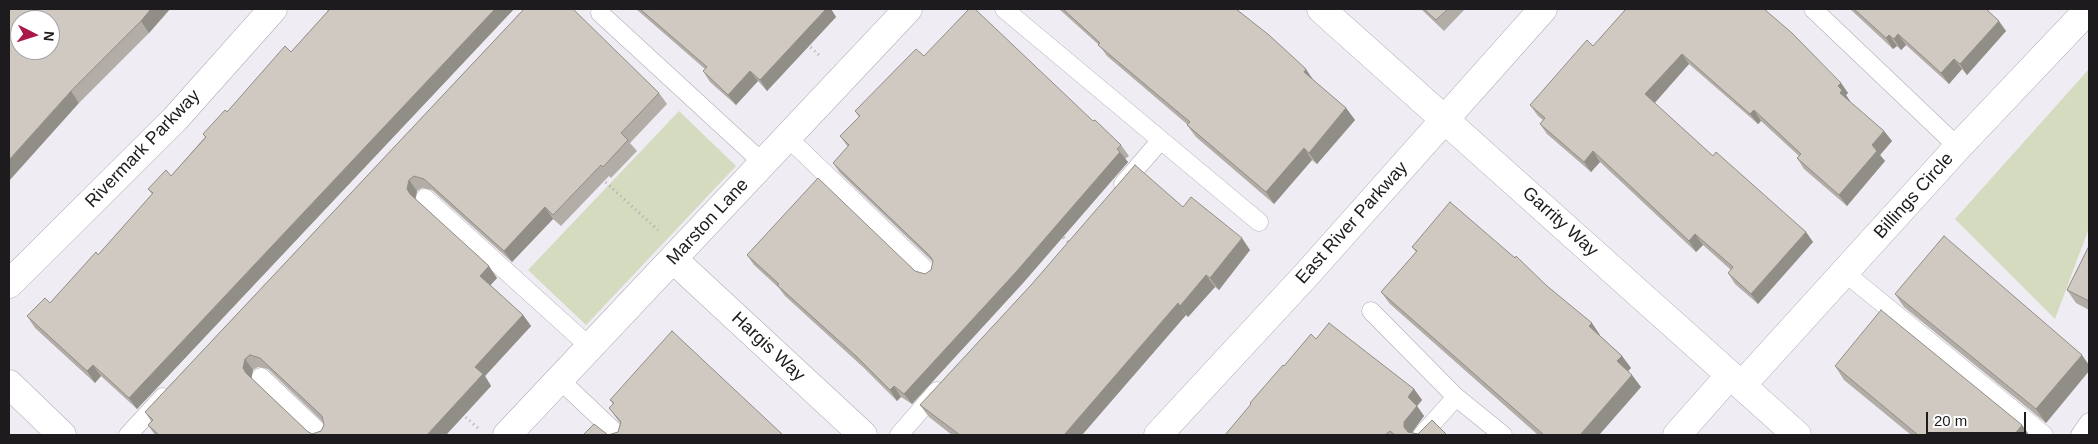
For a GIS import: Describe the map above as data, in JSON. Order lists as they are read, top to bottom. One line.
{"streets":{"street":["Rivermark Parkway","Billings Circle","Marston Lane","Garrity Way","East River Parkway","Hargis Way"]},"crossings":[["Billings Circle","Garrity Way"],["Marston Lane","Hargis Way"],["Garrity Way","East River Parkway"]],"scale_bar":"20 m","north":"right"}
